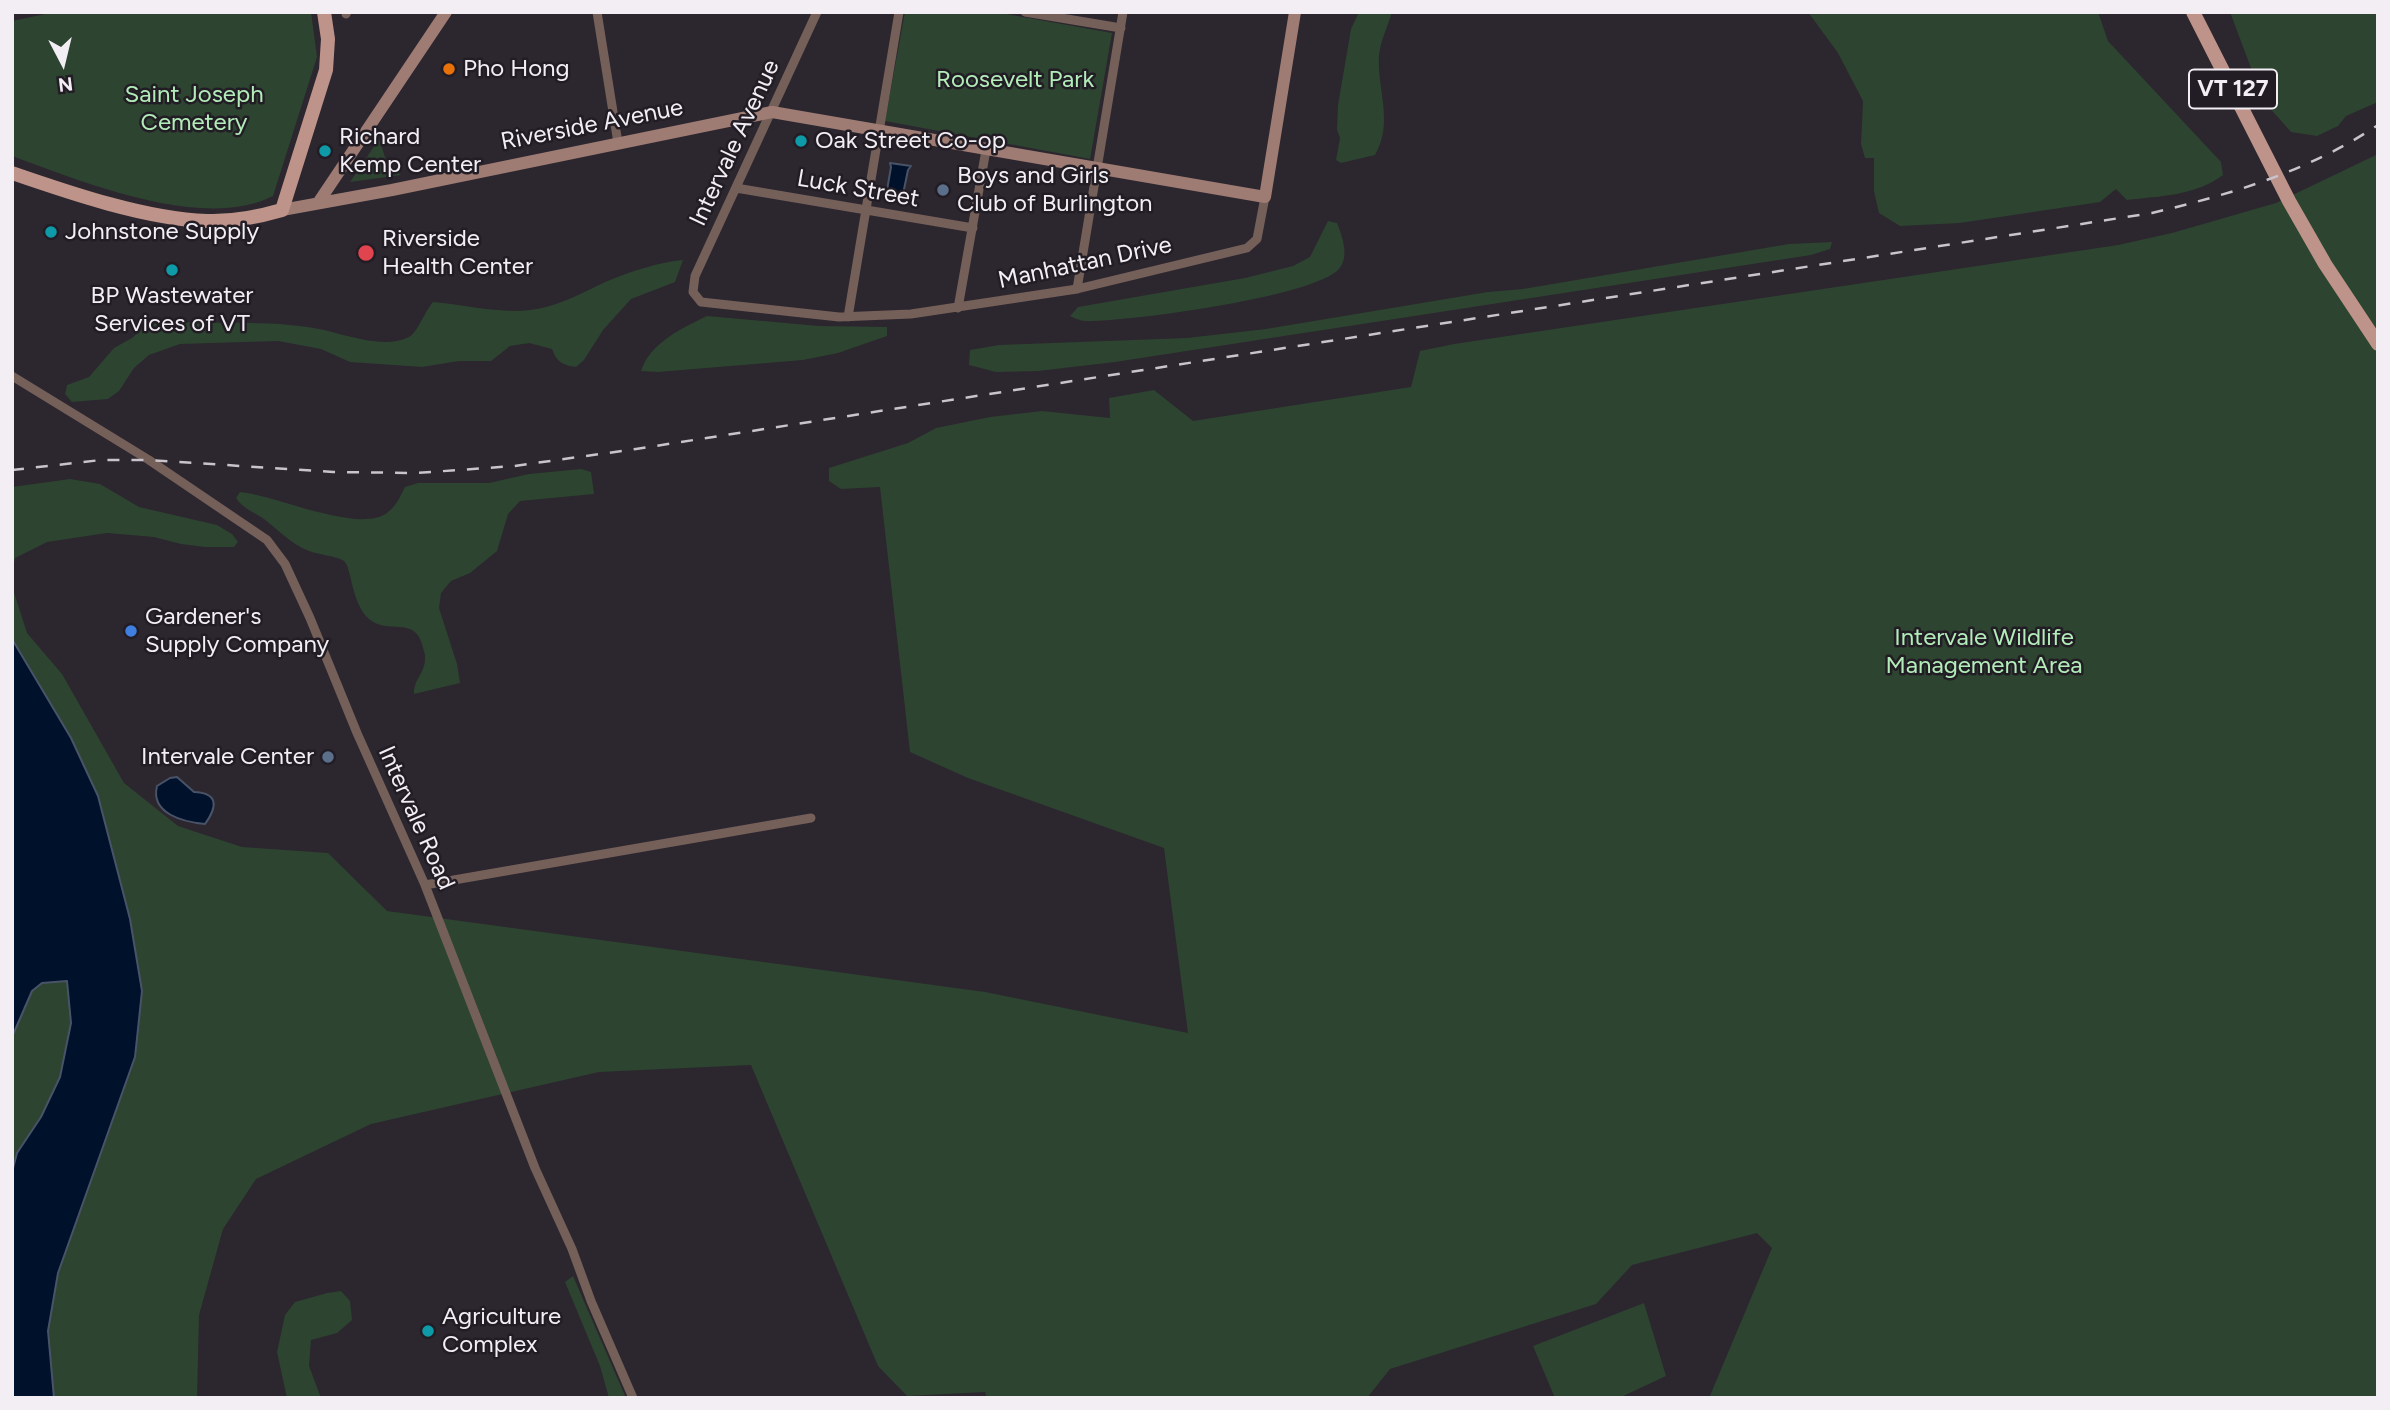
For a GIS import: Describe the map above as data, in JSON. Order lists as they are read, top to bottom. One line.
{"streets":{"main road":["VT 127","Riverside Avenue"],"street":["Intervale Avenue","Luck Street","Manhattan Drive","Intervale Road"]},"crossings":[["Riverside Avenue","Intervale Avenue"],["Intervale Avenue","Luck Street"],["Intervale Avenue","Manhattan Drive"]],"parks":["Roosevelt Park","Saint Joseph Cemetery","Intervale Wildlife Management Area"],"places":["Pho Hong","Oak Street Co-op","Richard Kemp Center","Boys and Girls Club of Burlington","Johnstone Supply","Riverside Health Center","BP Wastewater Services of VT","Gardener's Supply Company","Intervale Center","Agriculture Complex"],"north":"bottom"}
